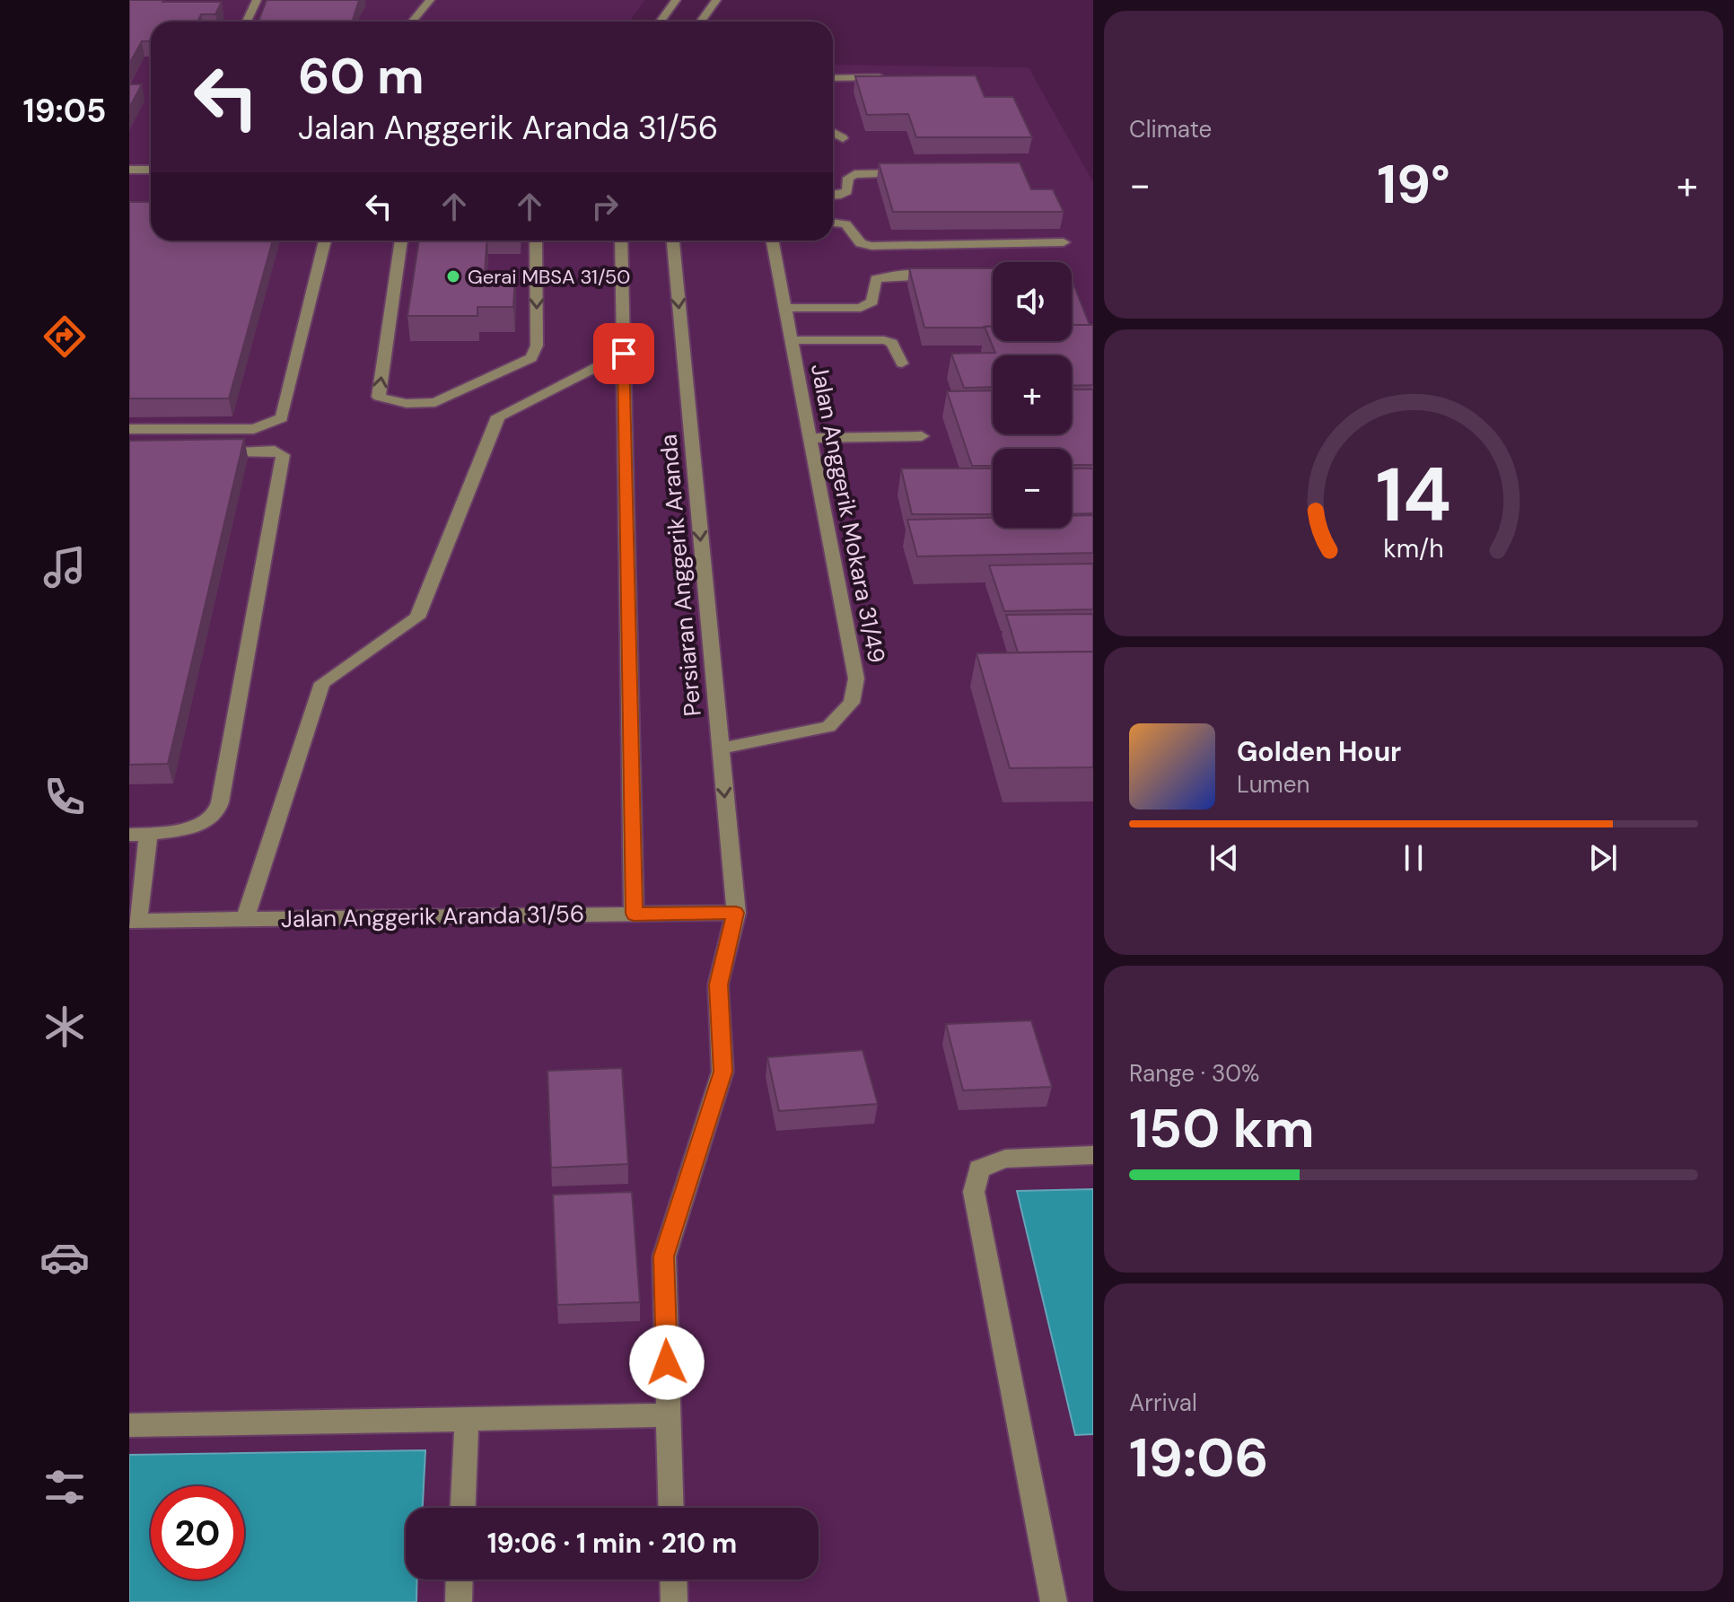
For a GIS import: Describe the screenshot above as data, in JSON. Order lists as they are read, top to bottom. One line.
{"streets":{"street":["Jalan Anggerik Mokara 31/49","Persiaran Anggerik Aranda","Jalan Anggerik Aranda 31/56"]},"crossings":[["Jalan Anggerik Mokara 31/49","Persiaran Anggerik Aranda"],["Persiaran Anggerik Aranda","Jalan Anggerik Aranda 31/56"]],"places":["Gerai MBSA 31/50"],"page":{"tabs":"19:05","tile":["Climate",["Range · 30%","150 km"],["Arrival","19:06"]],"turn":["60 m","Jalan Anggerik Aranda 31/56"],"heat":["−","19°","+"],"map_buttons":["+","−"],"song":["Golden Hour","Lumen"],"limit":"20","trip":"19:06 · 1 min · 210 m","gauge":["14","km/h"]}}
